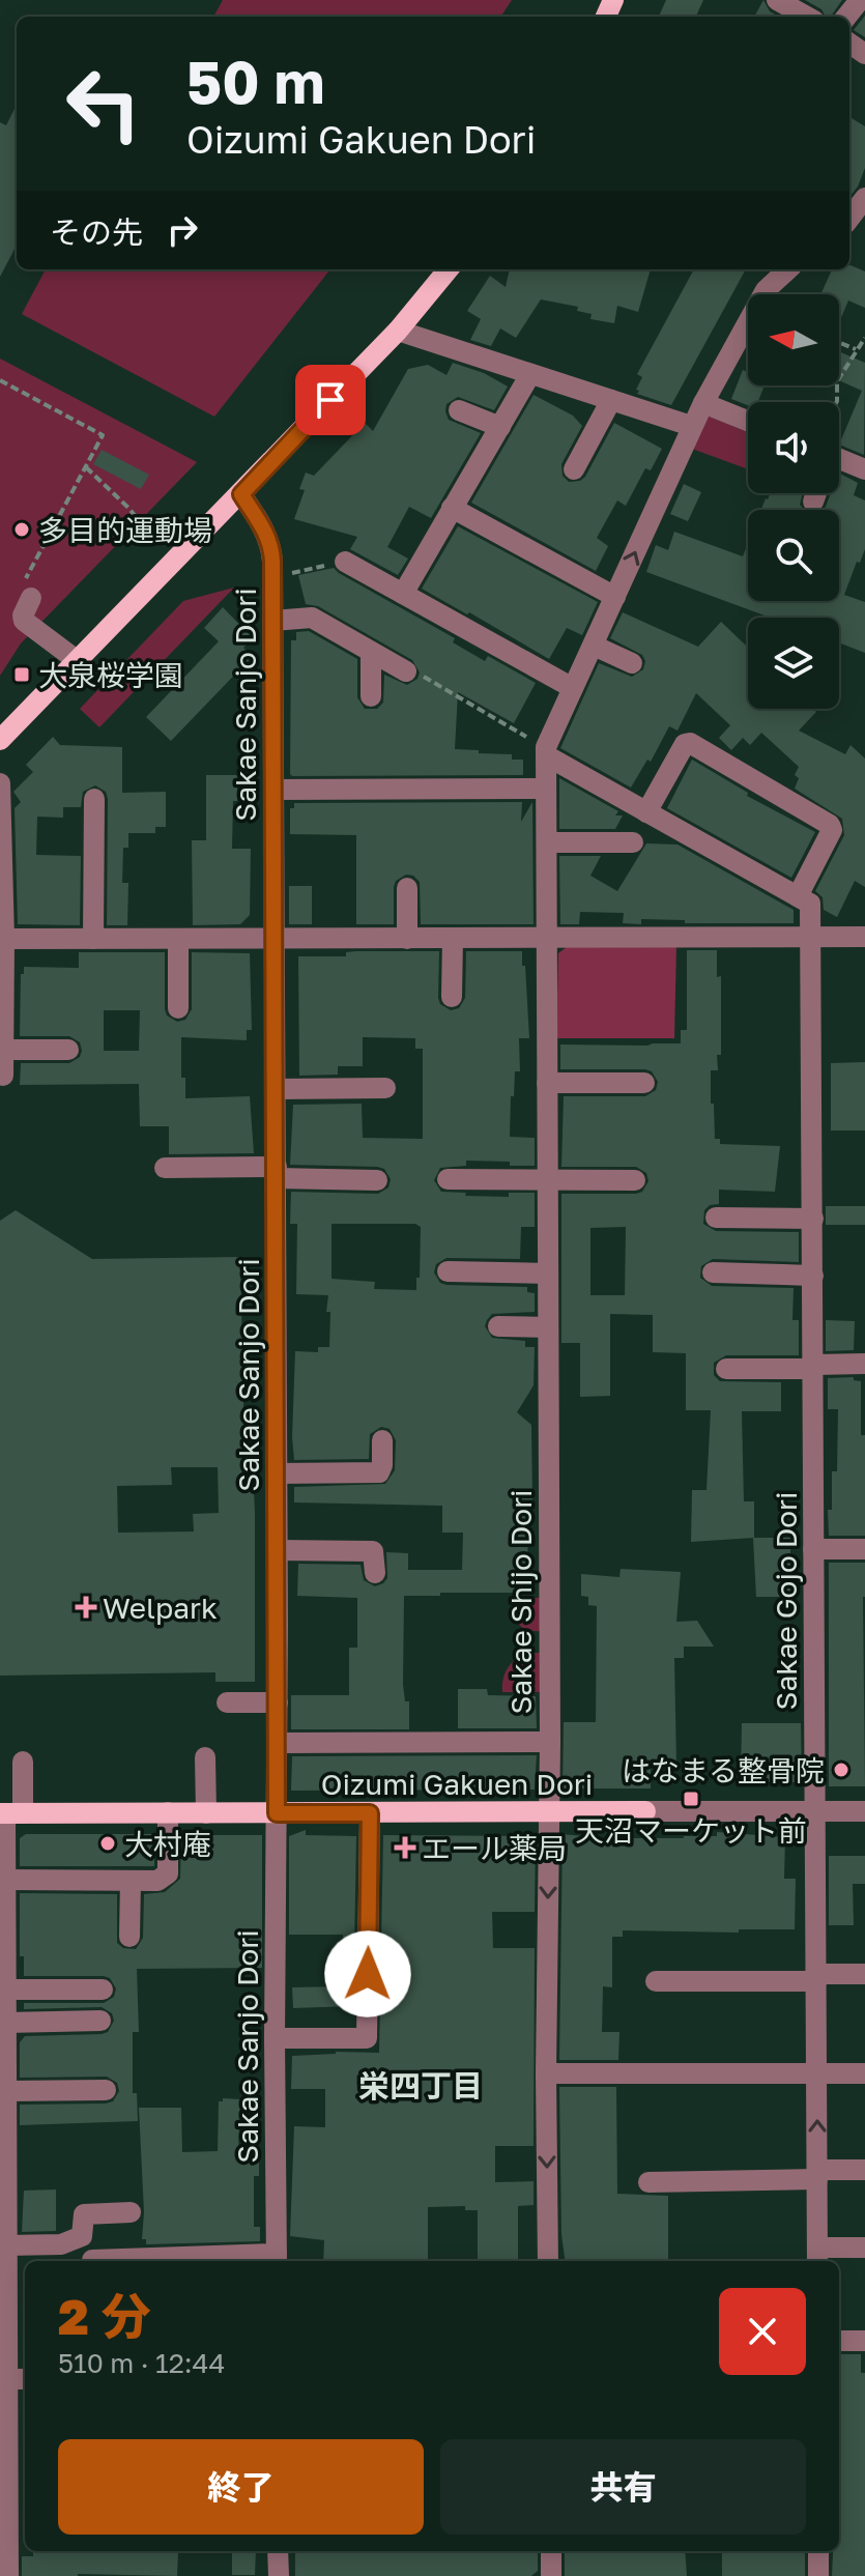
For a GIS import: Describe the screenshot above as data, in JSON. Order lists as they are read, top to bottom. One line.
{"streets":{"main road":["Oizumi Gakuen Dori"],"street":["Sakae Sanjo Dori","Sakae Gojo Dori","Sakae Shijo Dori"]},"crossings":[["Sakae Sanjo Dori","Oizumi Gakuen Dori"],["Sakae Gojo Dori","Oizumi Gakuen Dori"],["Sakae Shijo Dori","Oizumi Gakuen Dori"]],"districts":["栄四丁目"],"places":{"other":["多目的運動場","はなまる整骨院","大村庵"],"transit":["大泉桜学園","天沼マーケット前"],"health":["Welpark","エール薬局"]},"north":"left","page":{"turn":["50 m","Oizumi Gakuen Dori"],"then":"その先","heading":["2 分","510 m · 12:44"],"buttons":["終了","共有"]}}
